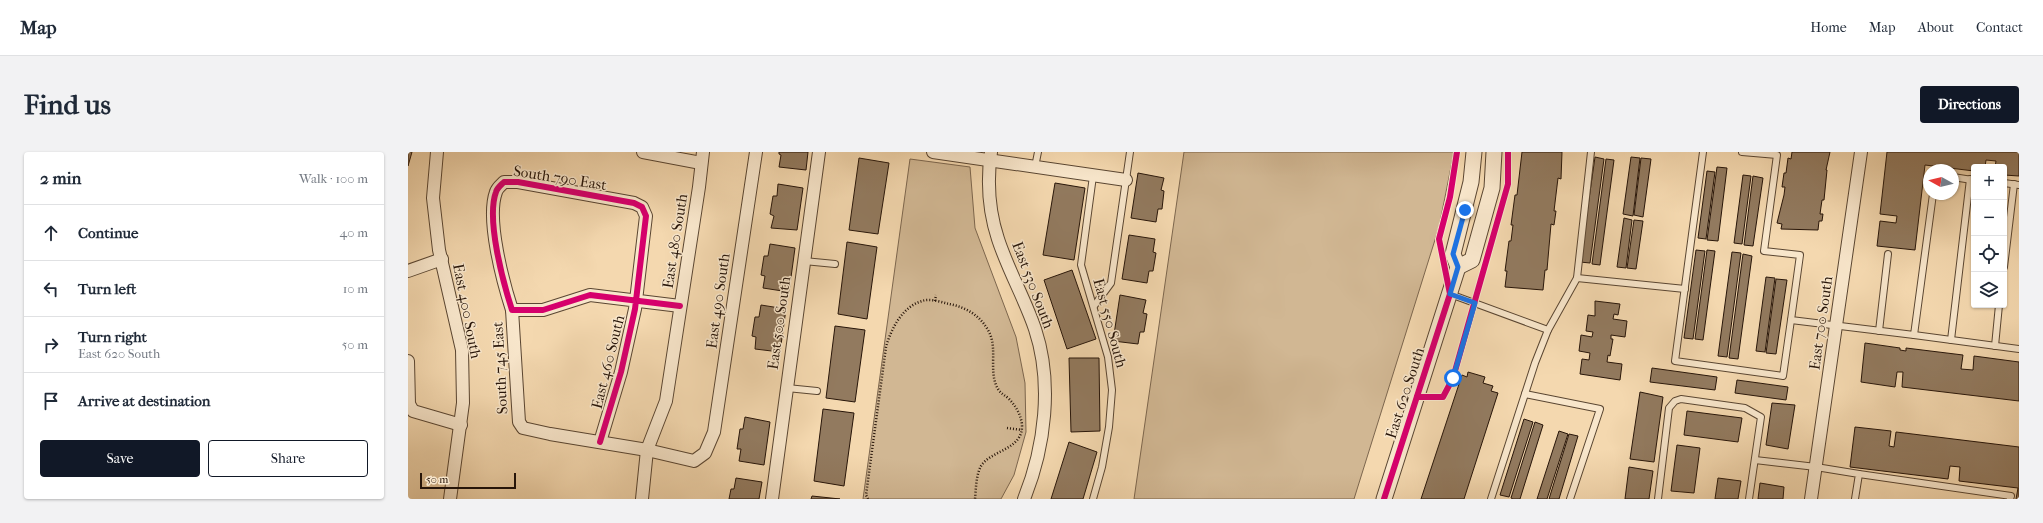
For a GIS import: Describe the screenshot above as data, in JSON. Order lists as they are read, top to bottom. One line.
{"streets":{"street":["South 790 East","East 480 South","East 530 South","East 490 South","East 400 South","East 500 South","East 700 South","East 460 South","South 745 East","East 620 South"],"lane":["East 550 South"]},"crossings":[["South 790 East","East 460 South"],["South 790 East","South 745 East"],["East 480 South","South 745 East"],["East 490 South","South 745 East"],["East 460 South","South 745 East"]],"scale_bar":"50 m","north":"left","page":{"header":"Map","nav":["Home","Map","About","Contact"],"buttons":["Directions",["Save","Share"]],"title":"Find us","heading":["2 min","Walk · 100 m"],"map_buttons":["+","−"],"list":[["Continue","40 m"],["Turn left","10 m"],["Turn right","East 620 South","50 m"],"Arrive at destination"],"scale":"50 m"}}
